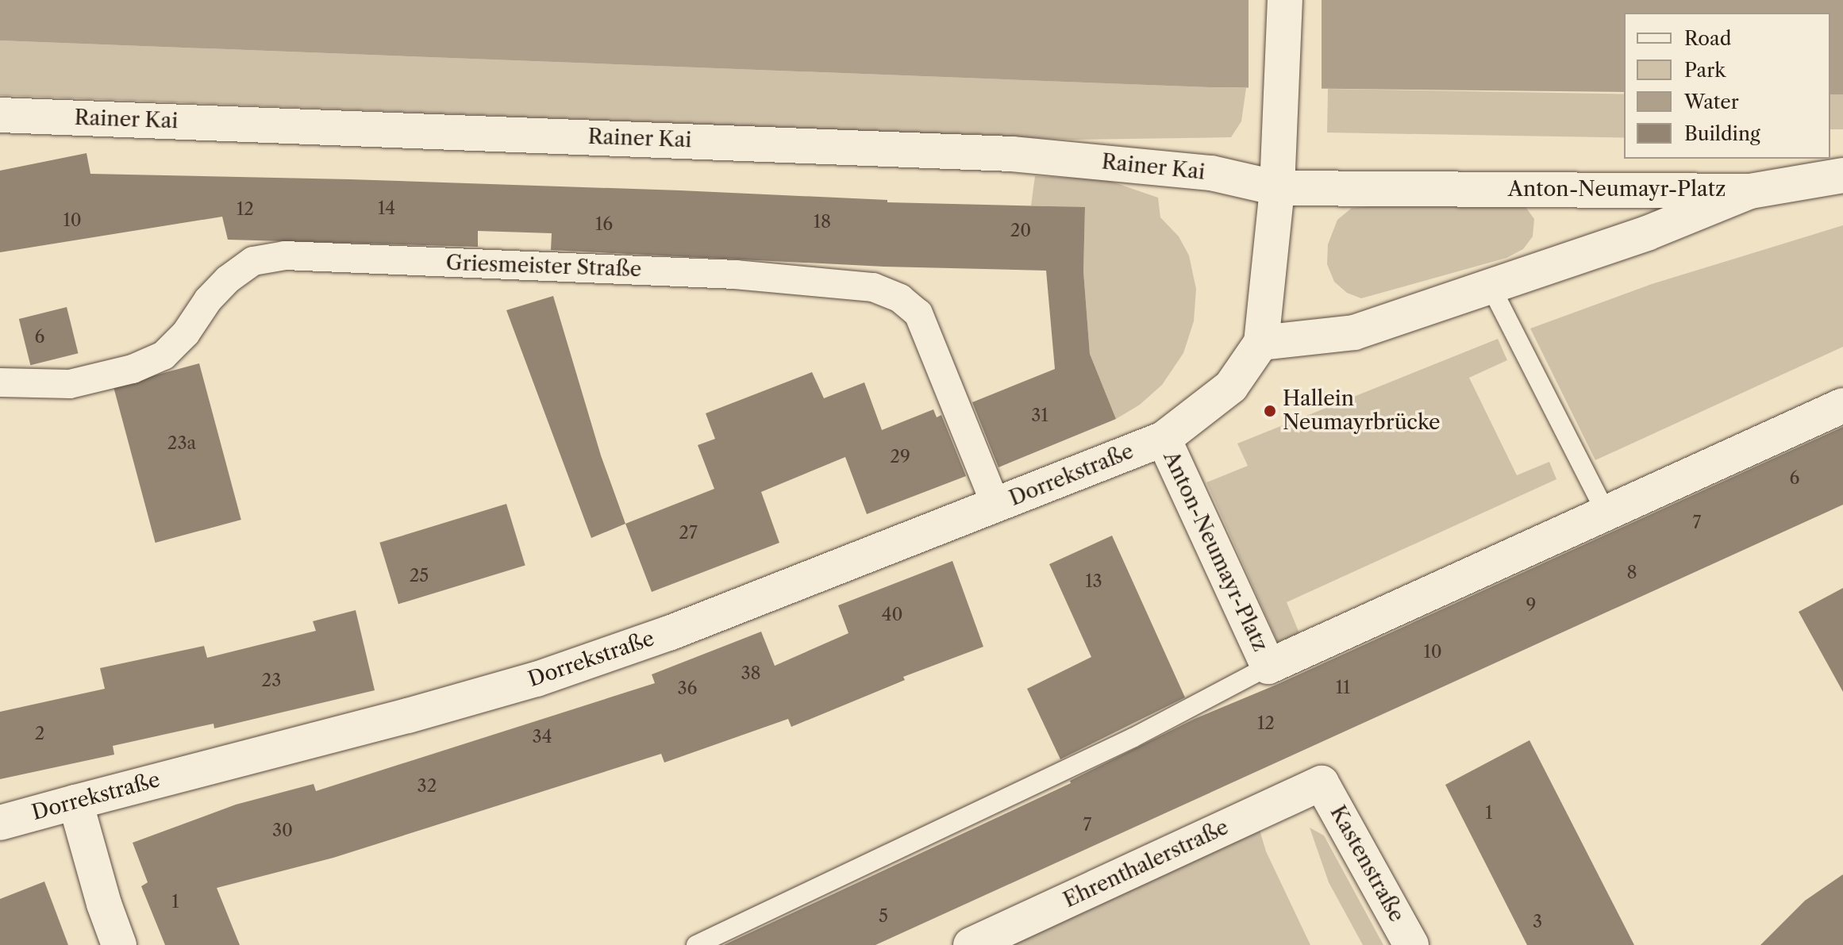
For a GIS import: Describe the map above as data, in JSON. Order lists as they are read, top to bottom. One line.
{"streets":{"street":["Rainer Kai","Anton-Neumayr-Platz","Griesmeister Straße","Dorrekstraße","Ehrenthalerstraße","Kastenstraße"]},"crossings":[["Rainer Kai","Anton-Neumayr-Platz"],["Anton-Neumayr-Platz","Dorrekstraße"],["Griesmeister Straße","Dorrekstraße"],["Ehrenthalerstraße","Kastenstraße"]],"places":["Hallein Neumayrbrücke"],"house_numbers":["14","12","10","18","16","20","6","31","23a","29","6","7","27","8","25","13","9","40","10","38","23","11","36","12","2","34","32","1","7","30","1","5","3"],"legend":["Road","Park","Water","Building"]}
